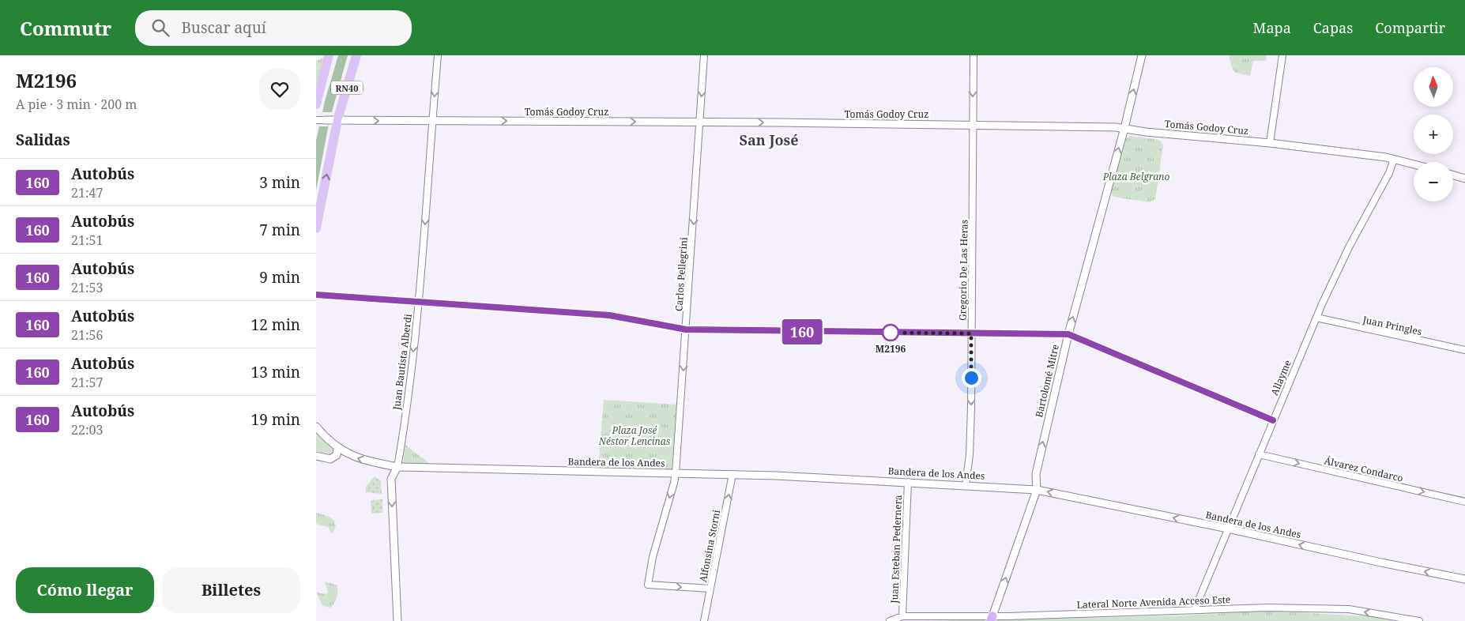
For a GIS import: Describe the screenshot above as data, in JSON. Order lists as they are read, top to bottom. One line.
{"streets":{"highway":["RN40"],"main road":["Tomás Godoy Cruz","Juan Bautista Alberdi","Bartolomé Mitre","Bandera de los Andes"],"street":["Gregorio De Las Heras","Carlos Pellegrini","Juan Pringles","Allayme","Álvarez Condarco","Alfonsina Storni","Juan Esteban Pedernera","Lateral Norte Avenida Acceso Este"]},"crossings":[["RN40","Tomás Godoy Cruz"],["Tomás Godoy Cruz","Gregorio De Las Heras"],["Tomás Godoy Cruz","Carlos Pellegrini"],["Tomás Godoy Cruz","Juan Bautista Alberdi"],["Tomás Godoy Cruz","Allayme"],["Tomás Godoy Cruz","Bartolomé Mitre"],["Gregorio De Las Heras","Bandera de los Andes"],["Carlos Pellegrini","Bandera de los Andes"],["Carlos Pellegrini","Alfonsina Storni"],["Juan Pringles","Allayme"],["Juan Bautista Alberdi","Bandera de los Andes"],["Allayme","Bandera de los Andes"],["Allayme","Álvarez Condarco"],["Allayme","Lateral Norte Avenida Acceso Este"],["Bartolomé Mitre","Bandera de los Andes"],["Bartolomé Mitre","Lateral Norte Avenida Acceso Este"],["Bandera de los Andes","Alfonsina Storni"],["Bandera de los Andes","Juan Esteban Pedernera"],["Juan Esteban Pedernera","Lateral Norte Avenida Acceso Este"]],"one_way":["Tomás Godoy Cruz","Gregorio De Las Heras","Carlos Pellegrini","Juan Bautista Alberdi","Bartolomé Mitre","Bandera de los Andes","Álvarez Condarco","Alfonsina Storni","Lateral Norte Avenida Acceso Este"],"districts":["San José"],"parks":["Plaza Belgrano","Plaza José Néstor Lencinas"],"places":["M2196"],"lines":["bus line 160"],"north":"top","page":{"header":"Commutr","search":"Buscar aquí","nav":["Mapa","Capas","Compartir"],"heading":[["M2196","A pie · 3 min · 200 m"],"Salidas"],"on_map":"160","map_buttons":["+","−"],"list":[{"mark":"160","name":"Autobús","note":"21:47","value":"3 min"},{"mark":"160","name":"Autobús","note":"21:51","value":"7 min"},{"mark":"160","name":"Autobús","note":"21:53","value":"9 min"},{"mark":"160","name":"Autobús","note":"21:56","value":"12 min"},{"mark":"160","name":"Autobús","note":"21:57","value":"13 min"},{"mark":"160","name":"Autobús","note":"22:03","value":"19 min"}],"buttons":["Cómo llegar","Billetes"]}}
